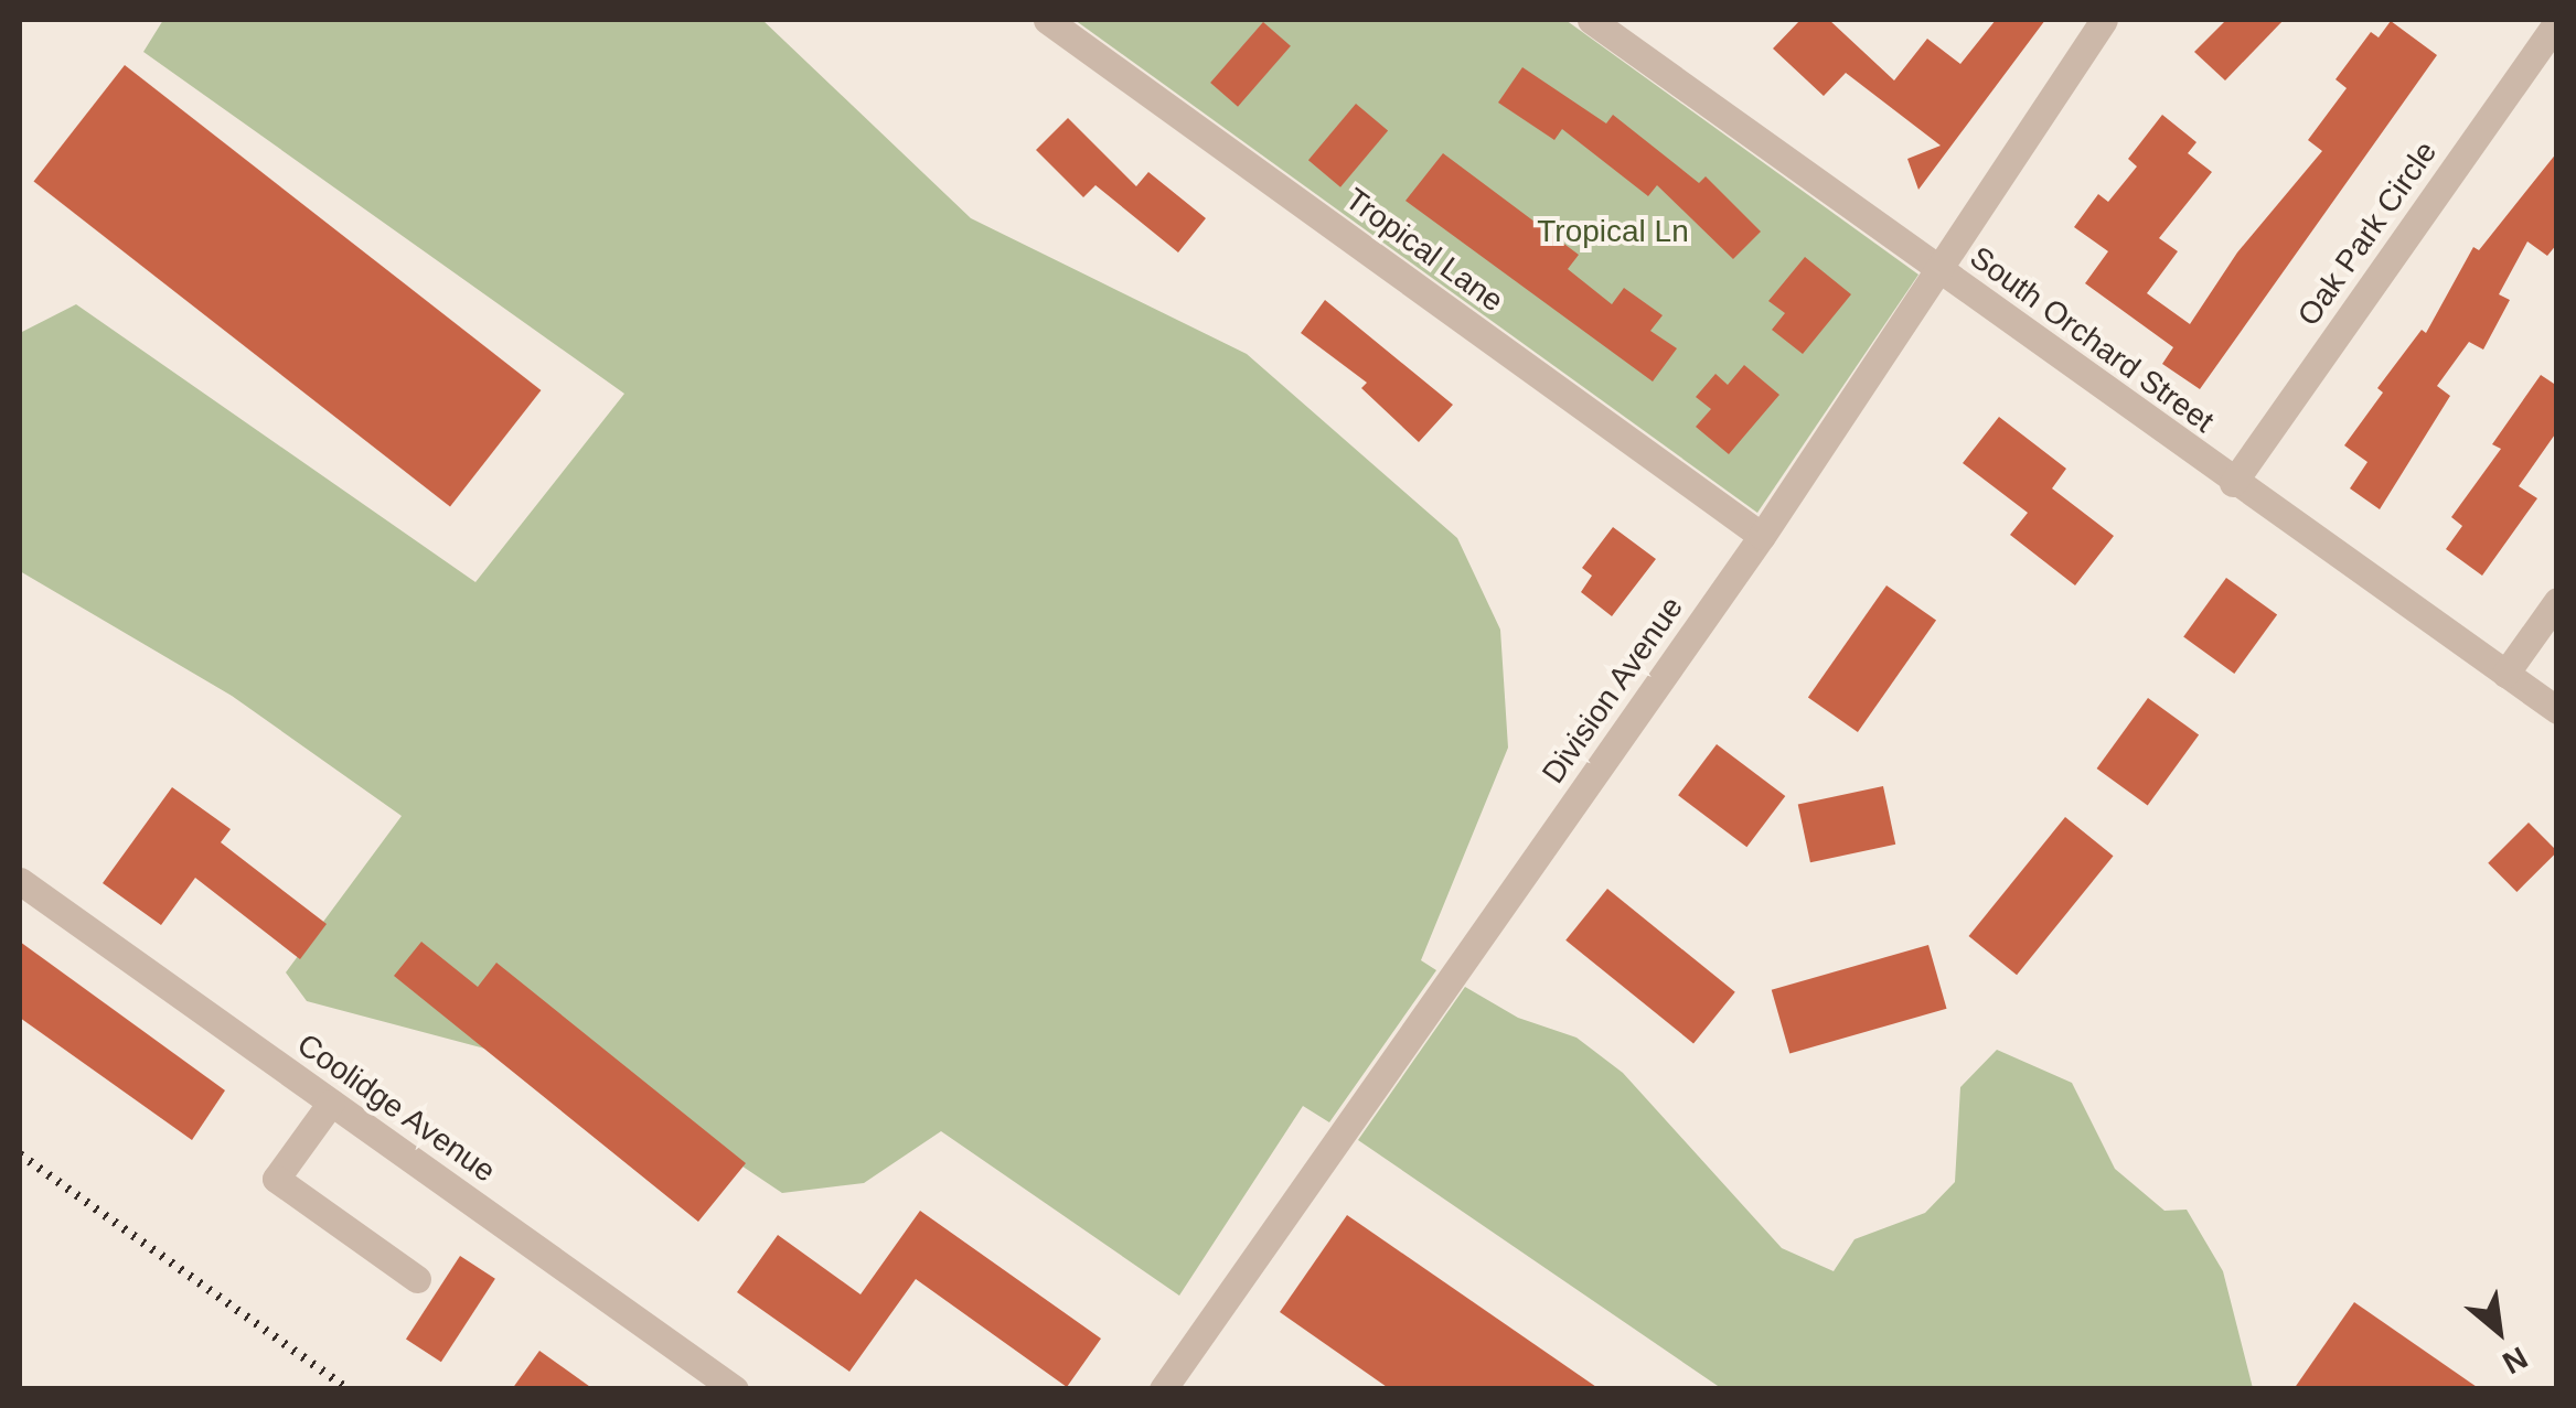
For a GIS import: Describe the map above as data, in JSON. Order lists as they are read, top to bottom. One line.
{"streets":{"street":["Oak Park Circle","Tropical Lane","South Orchard Street","Division Avenue","Coolidge Avenue"]},"crossings":[["Oak Park Circle","South Orchard Street"],["Tropical Lane","Division Avenue"],["South Orchard Street","Division Avenue"]],"parks":["Tropical Ln"],"north":"bottom right"}
